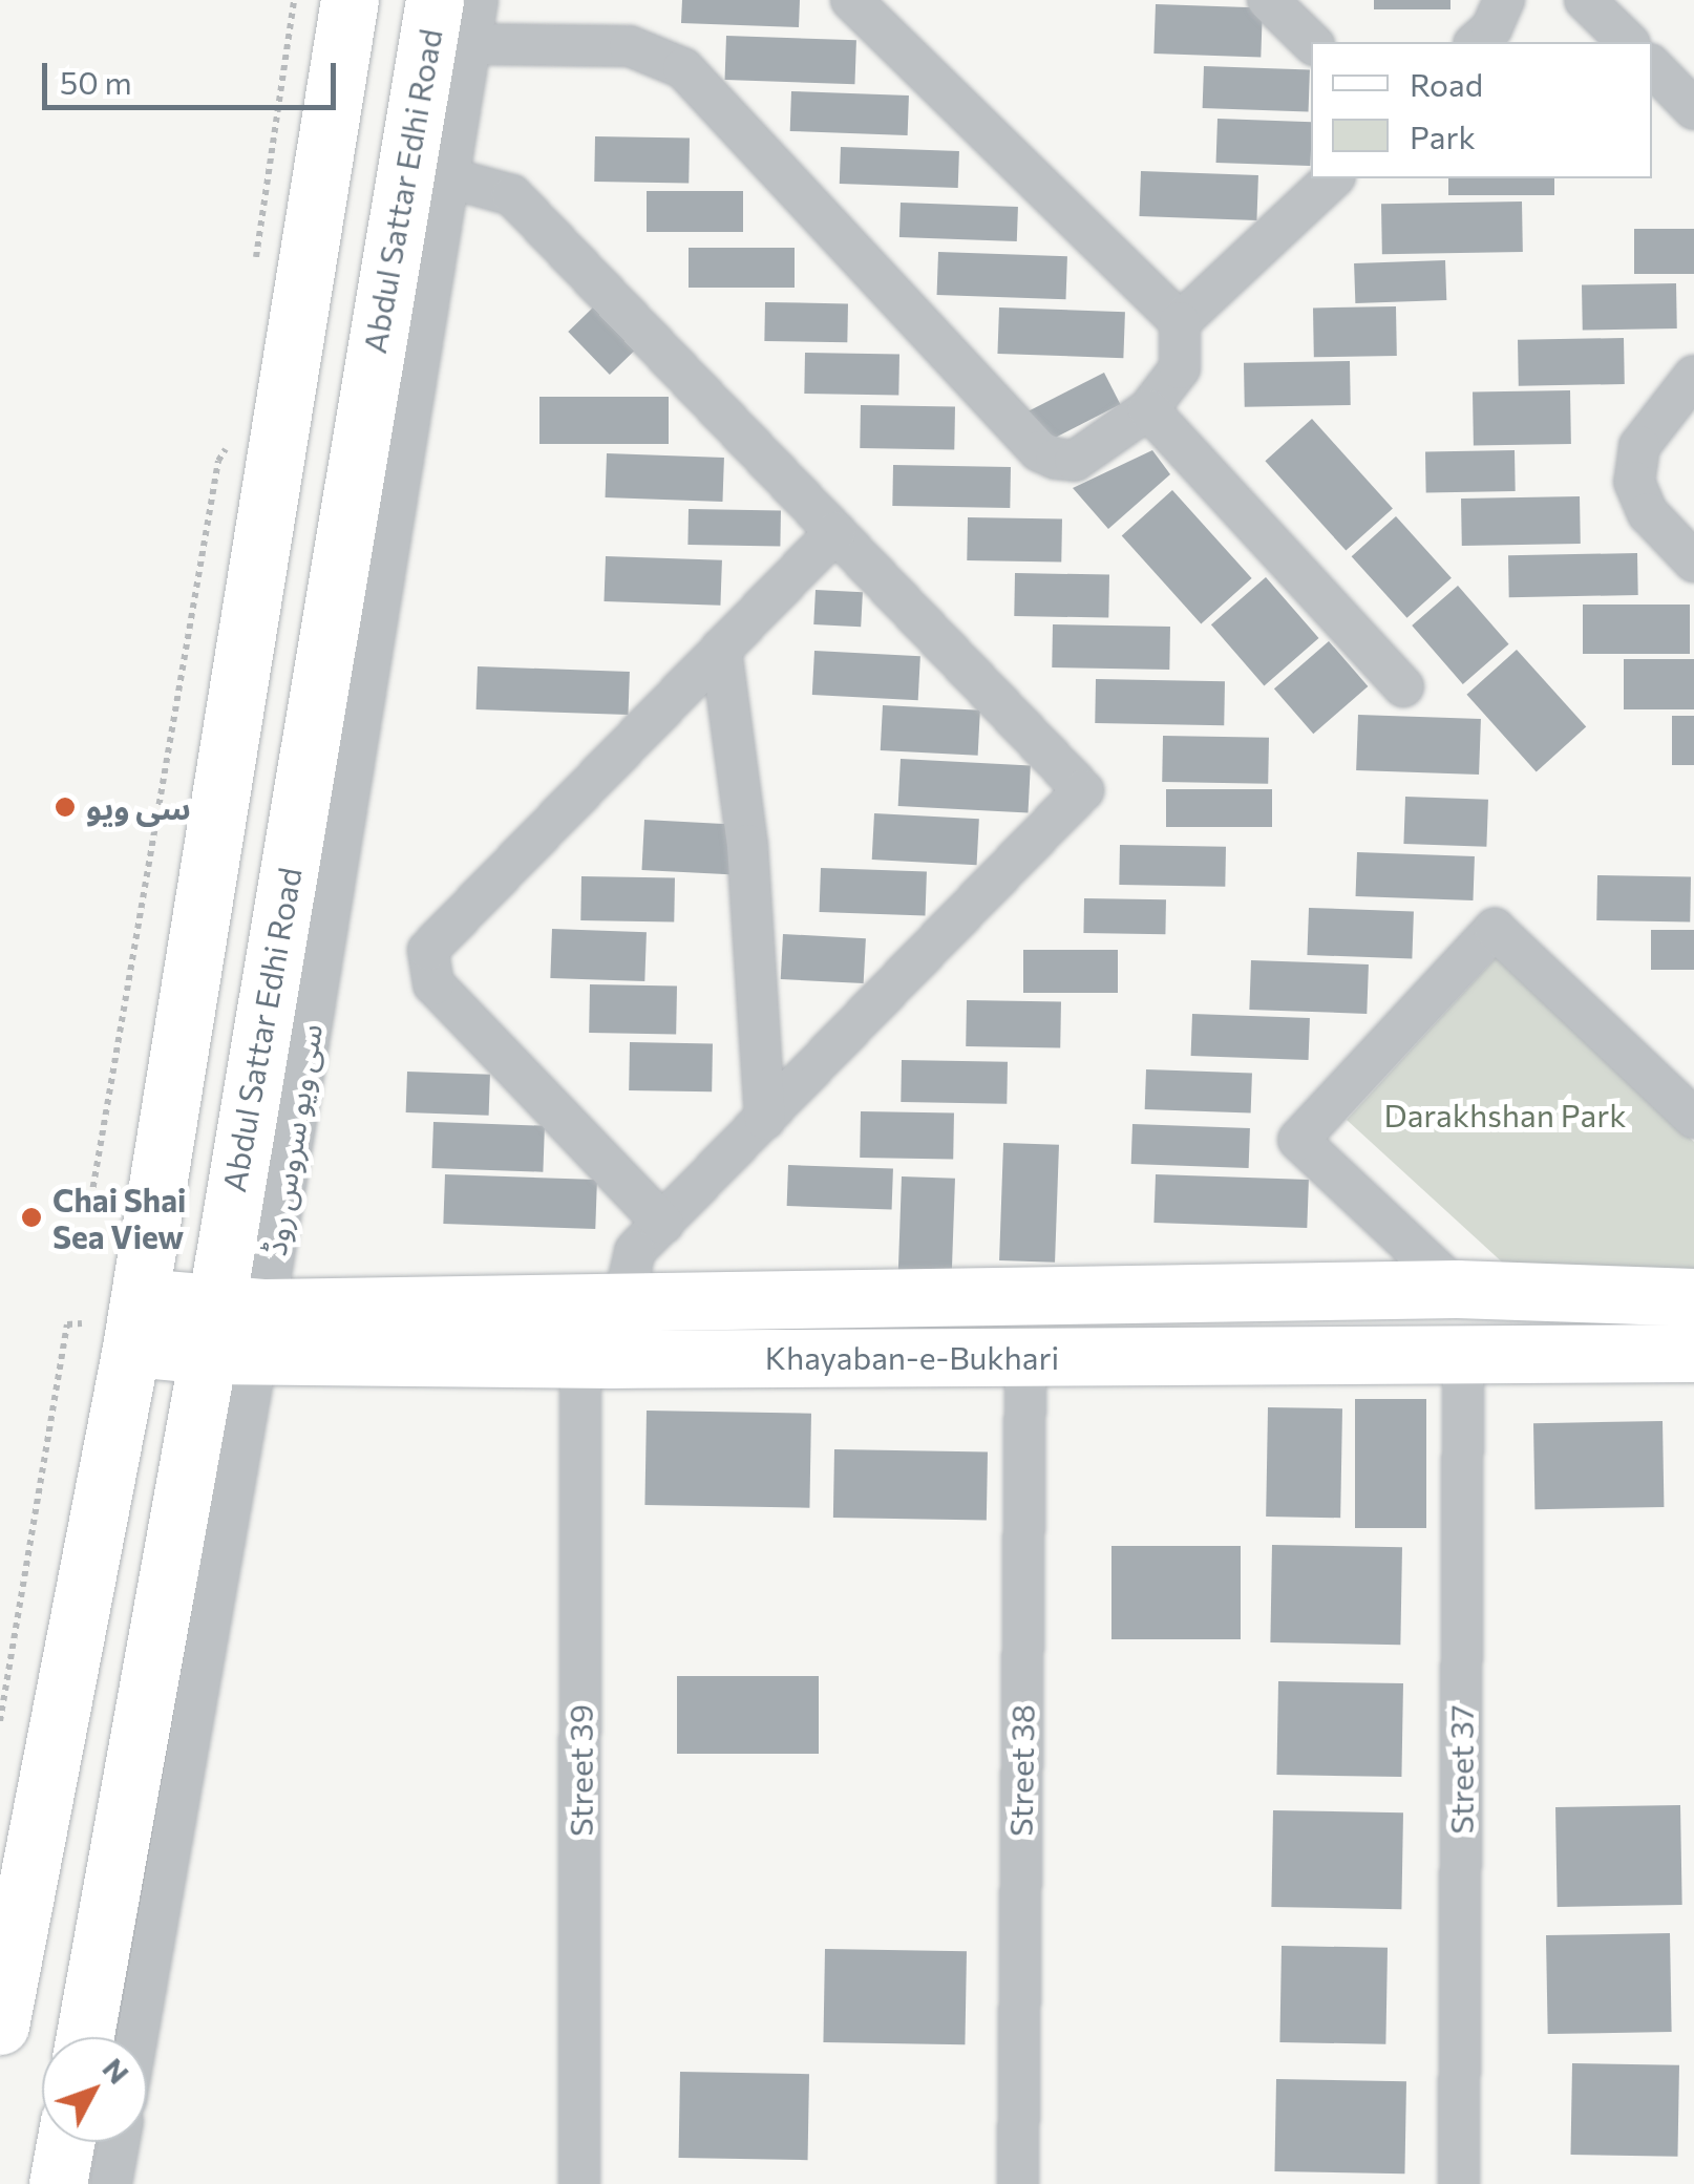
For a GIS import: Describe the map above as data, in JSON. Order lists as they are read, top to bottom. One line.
{"streets":{"main road":["Abdul Sattar Edhi Road","Khayaban-e-Bukhari"],"street":["سی ویو سروس روڈ","Street 37","Street 39","Street 38"]},"crossings":[["Abdul Sattar Edhi Road","سی ویو سروس روڈ"],["Abdul Sattar Edhi Road","Khayaban-e-Bukhari"],["سی ویو سروس روڈ","Khayaban-e-Bukhari"],["Khayaban-e-Bukhari","Street 37"],["Khayaban-e-Bukhari","Street 39"],["Khayaban-e-Bukhari","Street 38"]],"parks":["Darakhshan Park"],"places":["سی ویو","Chai Shai Sea View"],"legend":["Road","Park"],"scale_bar":"50 m","north":"top right"}
